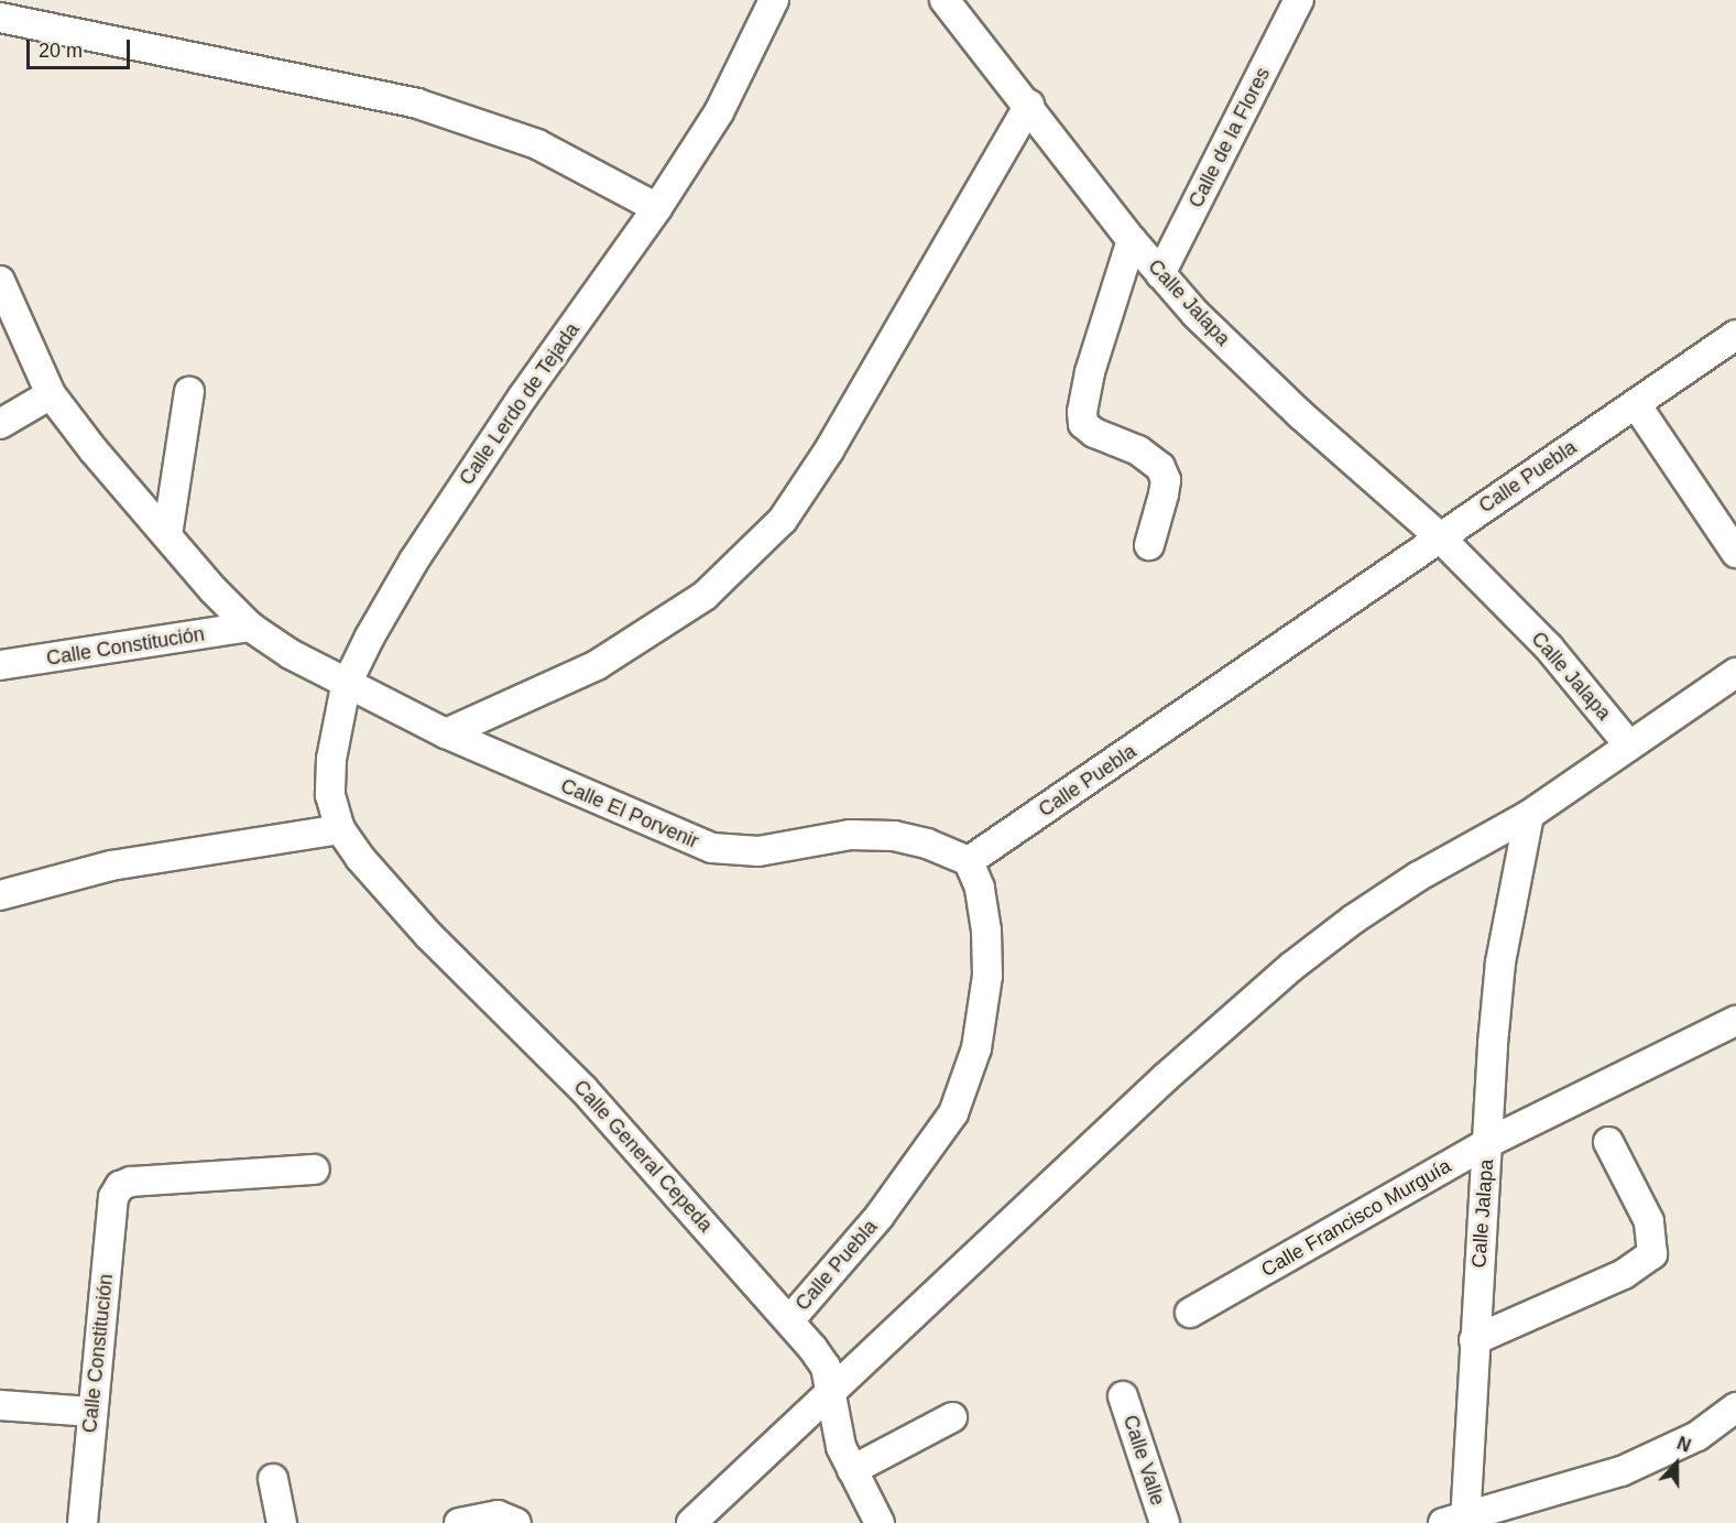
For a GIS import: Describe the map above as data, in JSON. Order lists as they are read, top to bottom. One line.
{"streets":{"street":["Calle de la Flores","Calle Jalapa","Calle Lerdo de Tejada","Calle Puebla","Calle Constitución","Calle El Porvenir","Calle General Cepeda","Calle Francisco Murguía","Calle Valle"]},"crossings":[["Calle de la Flores","Calle Jalapa"],["Calle Jalapa","Calle Puebla"],["Calle Jalapa","Calle Francisco Murguía"],["Calle Lerdo de Tejada","Calle El Porvenir"],["Calle Lerdo de Tejada","Calle General Cepeda"],["Calle Puebla","Calle El Porvenir"],["Calle Puebla","Calle General Cepeda"],["Calle Constitución","Calle El Porvenir"]],"scale_bar":"20 m","north":"top"}
